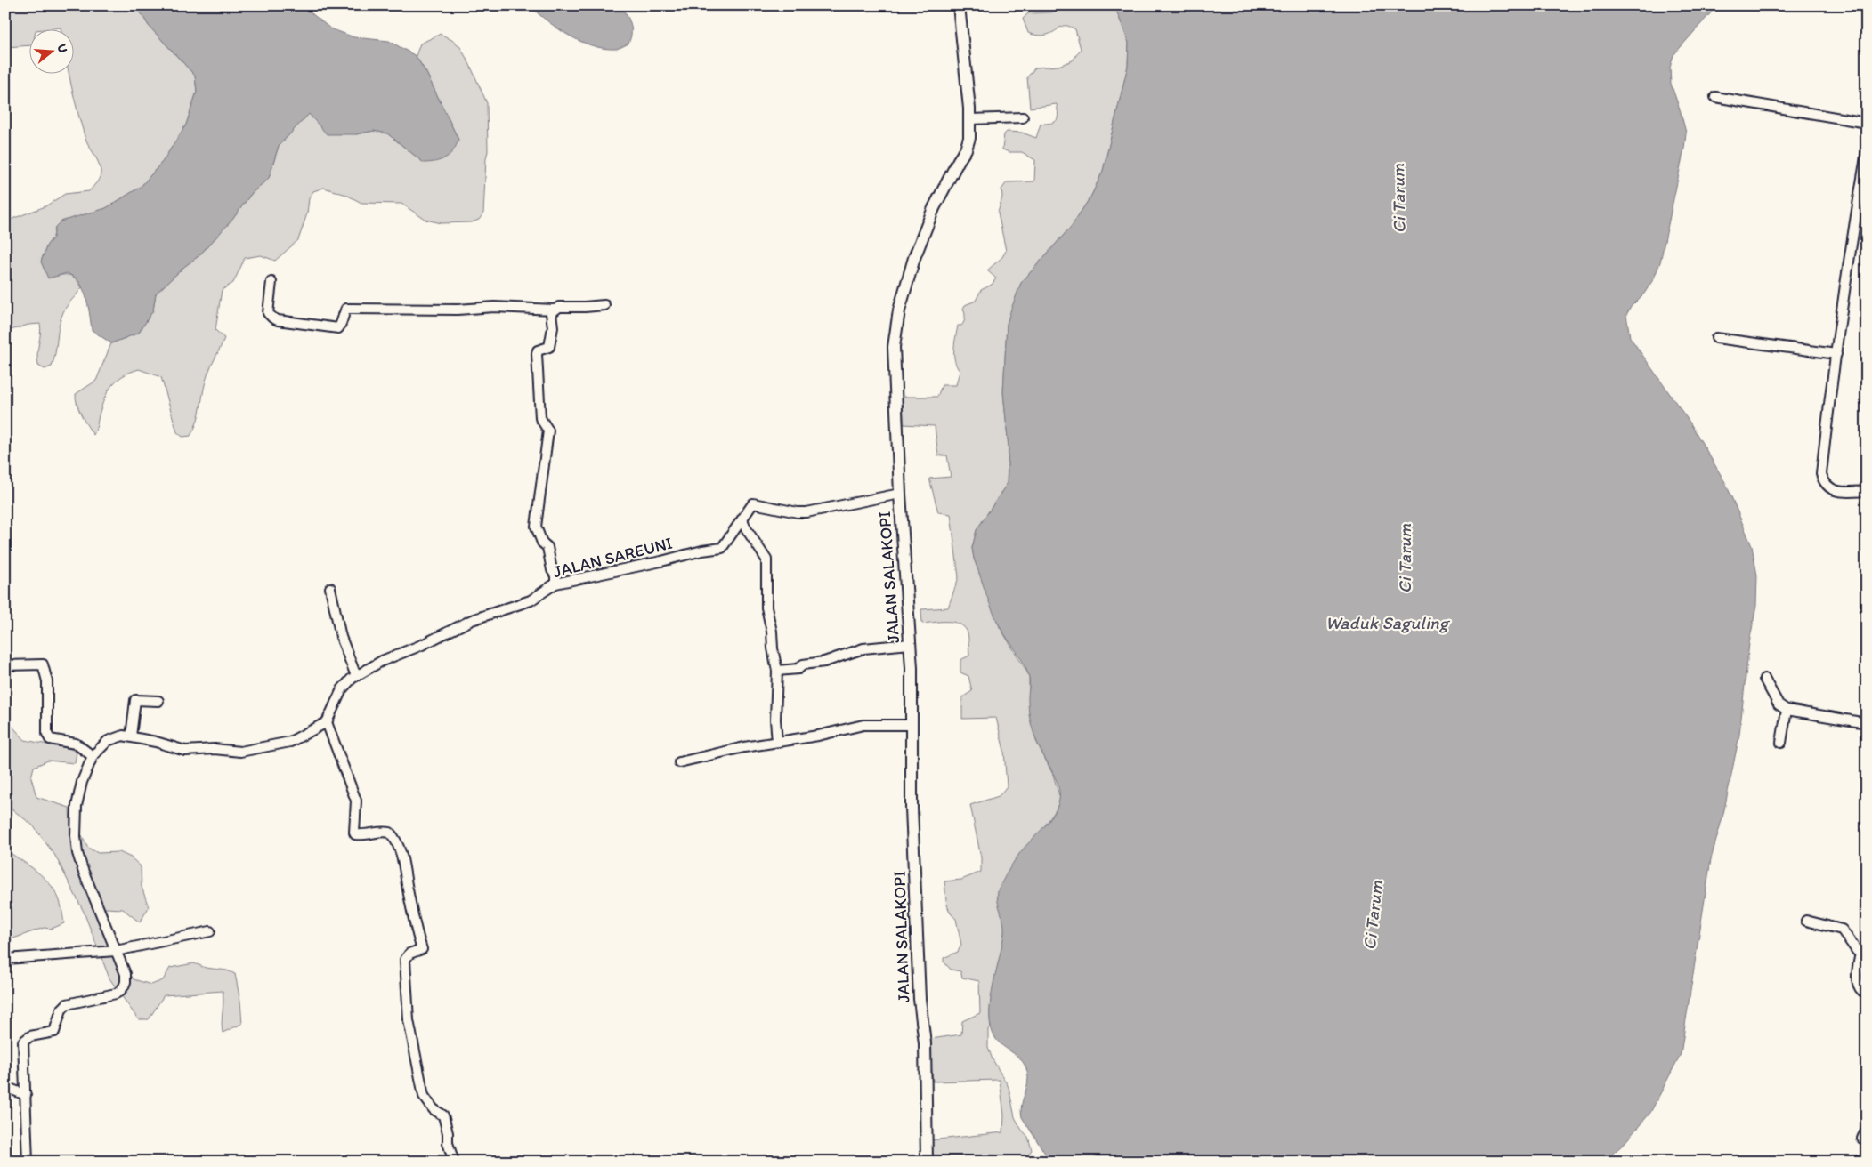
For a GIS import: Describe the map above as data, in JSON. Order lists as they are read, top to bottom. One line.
{"streets":{"street":["JALAN SAREUNI","JALAN SALAKOPI"]},"crossings":[["JALAN SAREUNI","JALAN SALAKOPI"]],"water":["Ci Tarum","Waduk Saguling"],"north":"right"}
